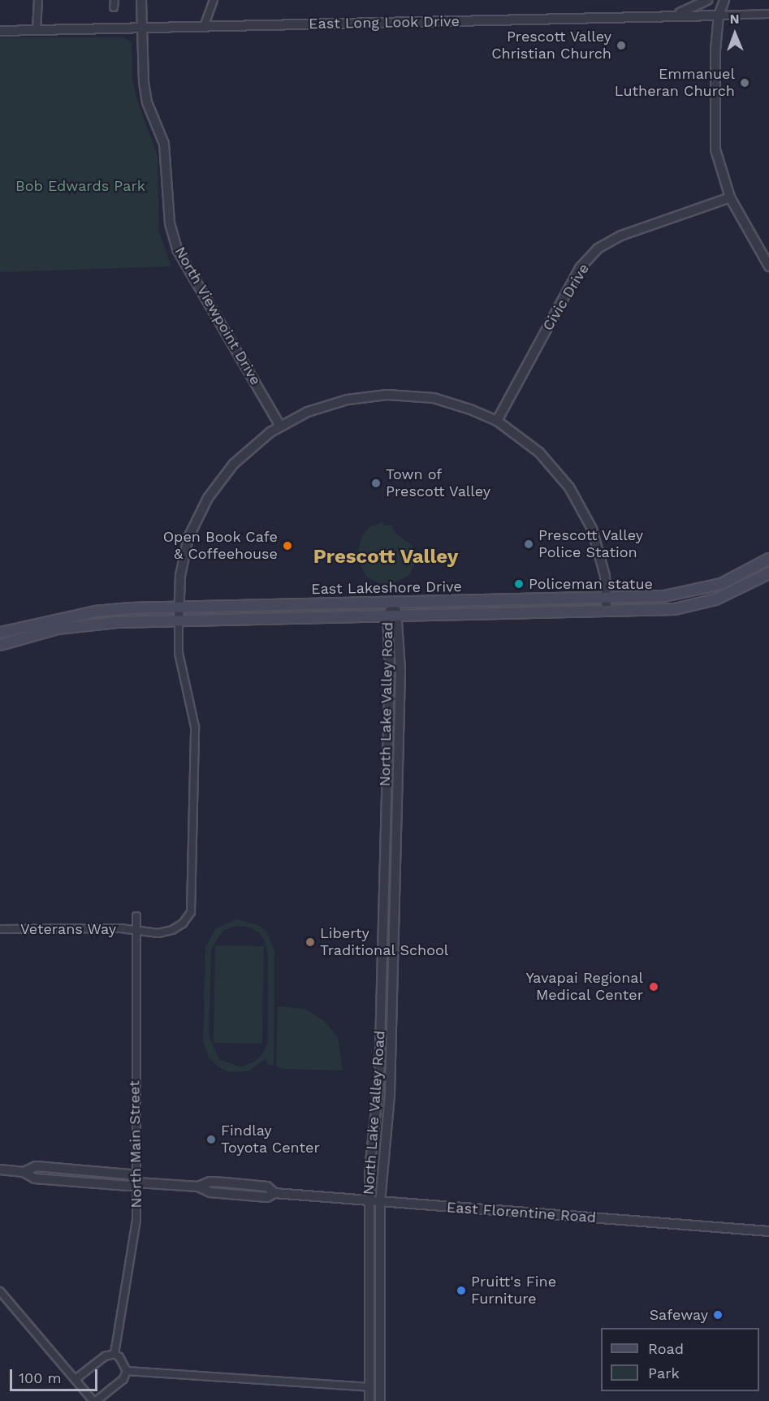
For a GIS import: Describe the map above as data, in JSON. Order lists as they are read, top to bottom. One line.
{"streets":{"main road":["East Lakeshore Drive"],"street":["East Long Look Drive","Civic Drive","North Viewpoint Drive","North Lake Valley Road","Veterans Way","North Main Street","East Florentine Road"]},"crossings":[["East Long Look Drive","North Viewpoint Drive"],["East Lakeshore Drive","North Lake Valley Road"],["North Lake Valley Road","East Florentine Road"],["Veterans Way","North Main Street"],["North Main Street","East Florentine Road"]],"districts":["Prescott Valley"],"parks":["Bob Edwards Park"],"places":["Prescott Valley Christian Church","Emmanuel Lutheran Church","Town of Prescott Valley","Prescott Valley Police Station","Open Book Cafe & Coffeehouse","Policeman statue","Liberty Traditional School","Yavapai Regional Medical Center","Findlay Toyota Center","Pruitt's Fine Furniture","Safeway"],"legend":["Road","Park"],"scale_bar":"100 m","north":"top"}
